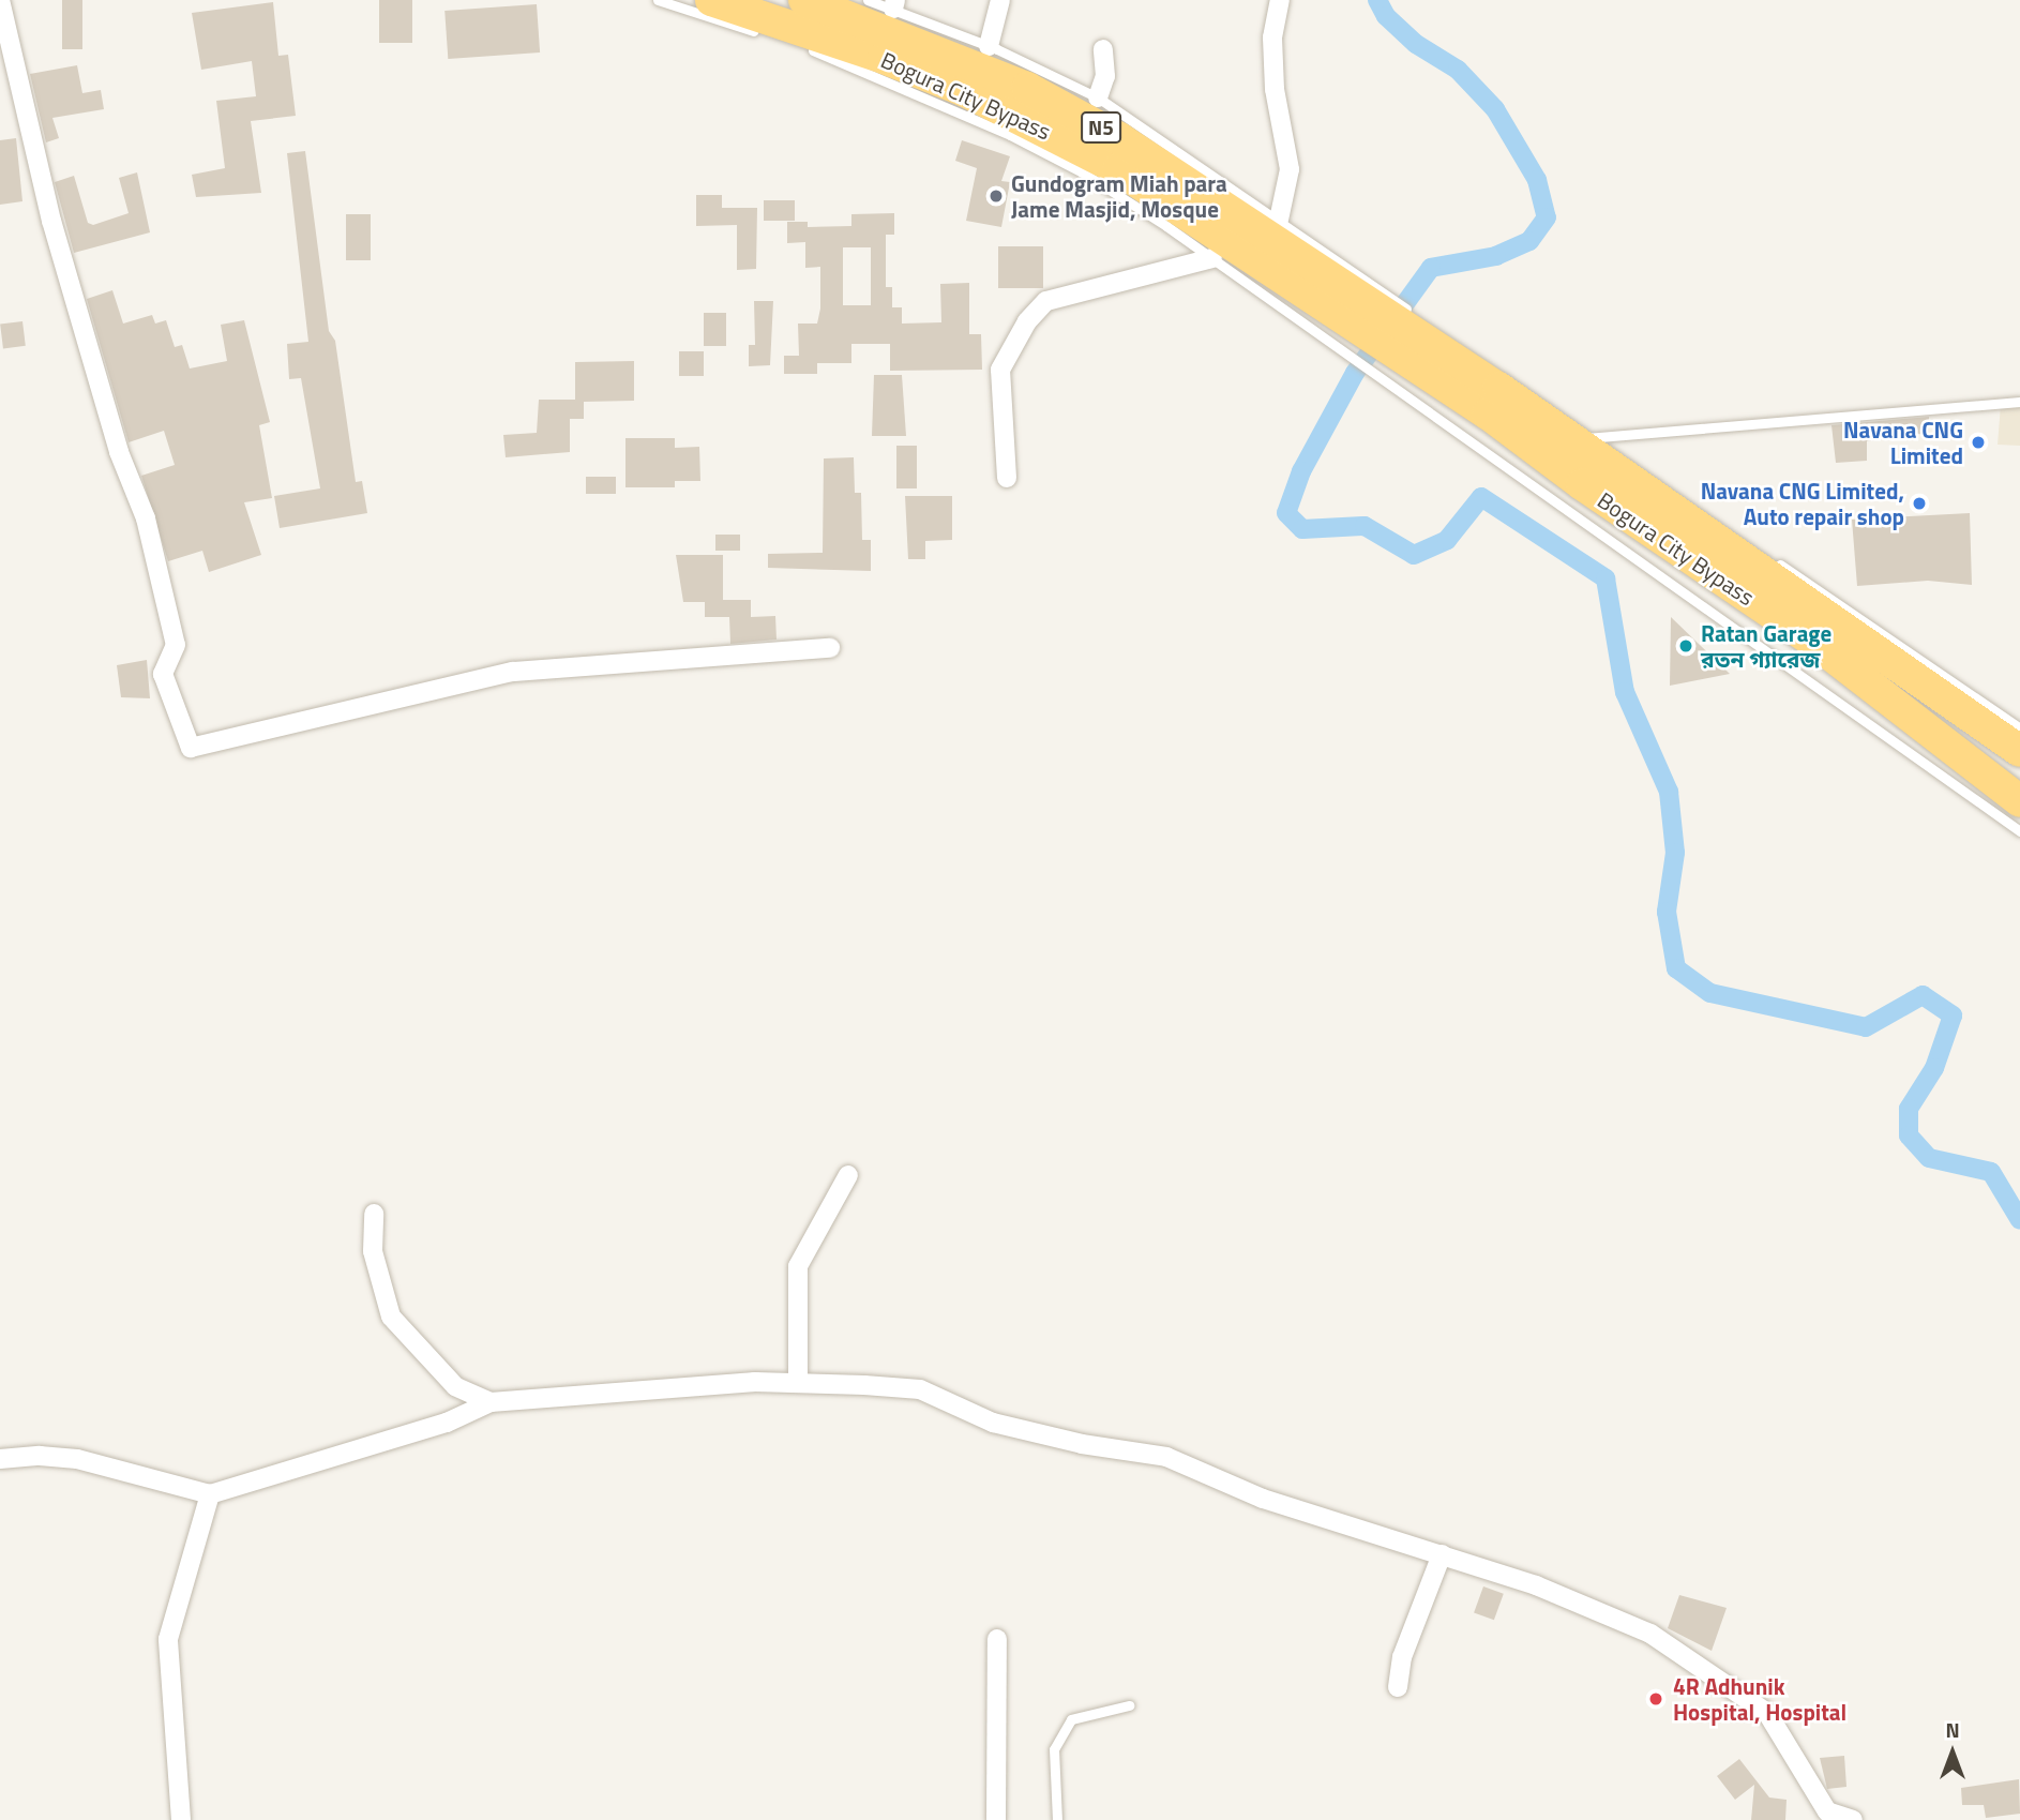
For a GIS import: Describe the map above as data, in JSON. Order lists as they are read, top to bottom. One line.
{"streets":{"highway":["Bogura City Bypass","N5"]},"places":["Gundogram Miah para Jame Masjid, Mosque","Navana CNG Limited","Navana CNG Limited, Auto repair shop","Ratan Garage রতন গ্যারেজ","4R Adhunik Hospital, Hospital"],"north":"top"}
